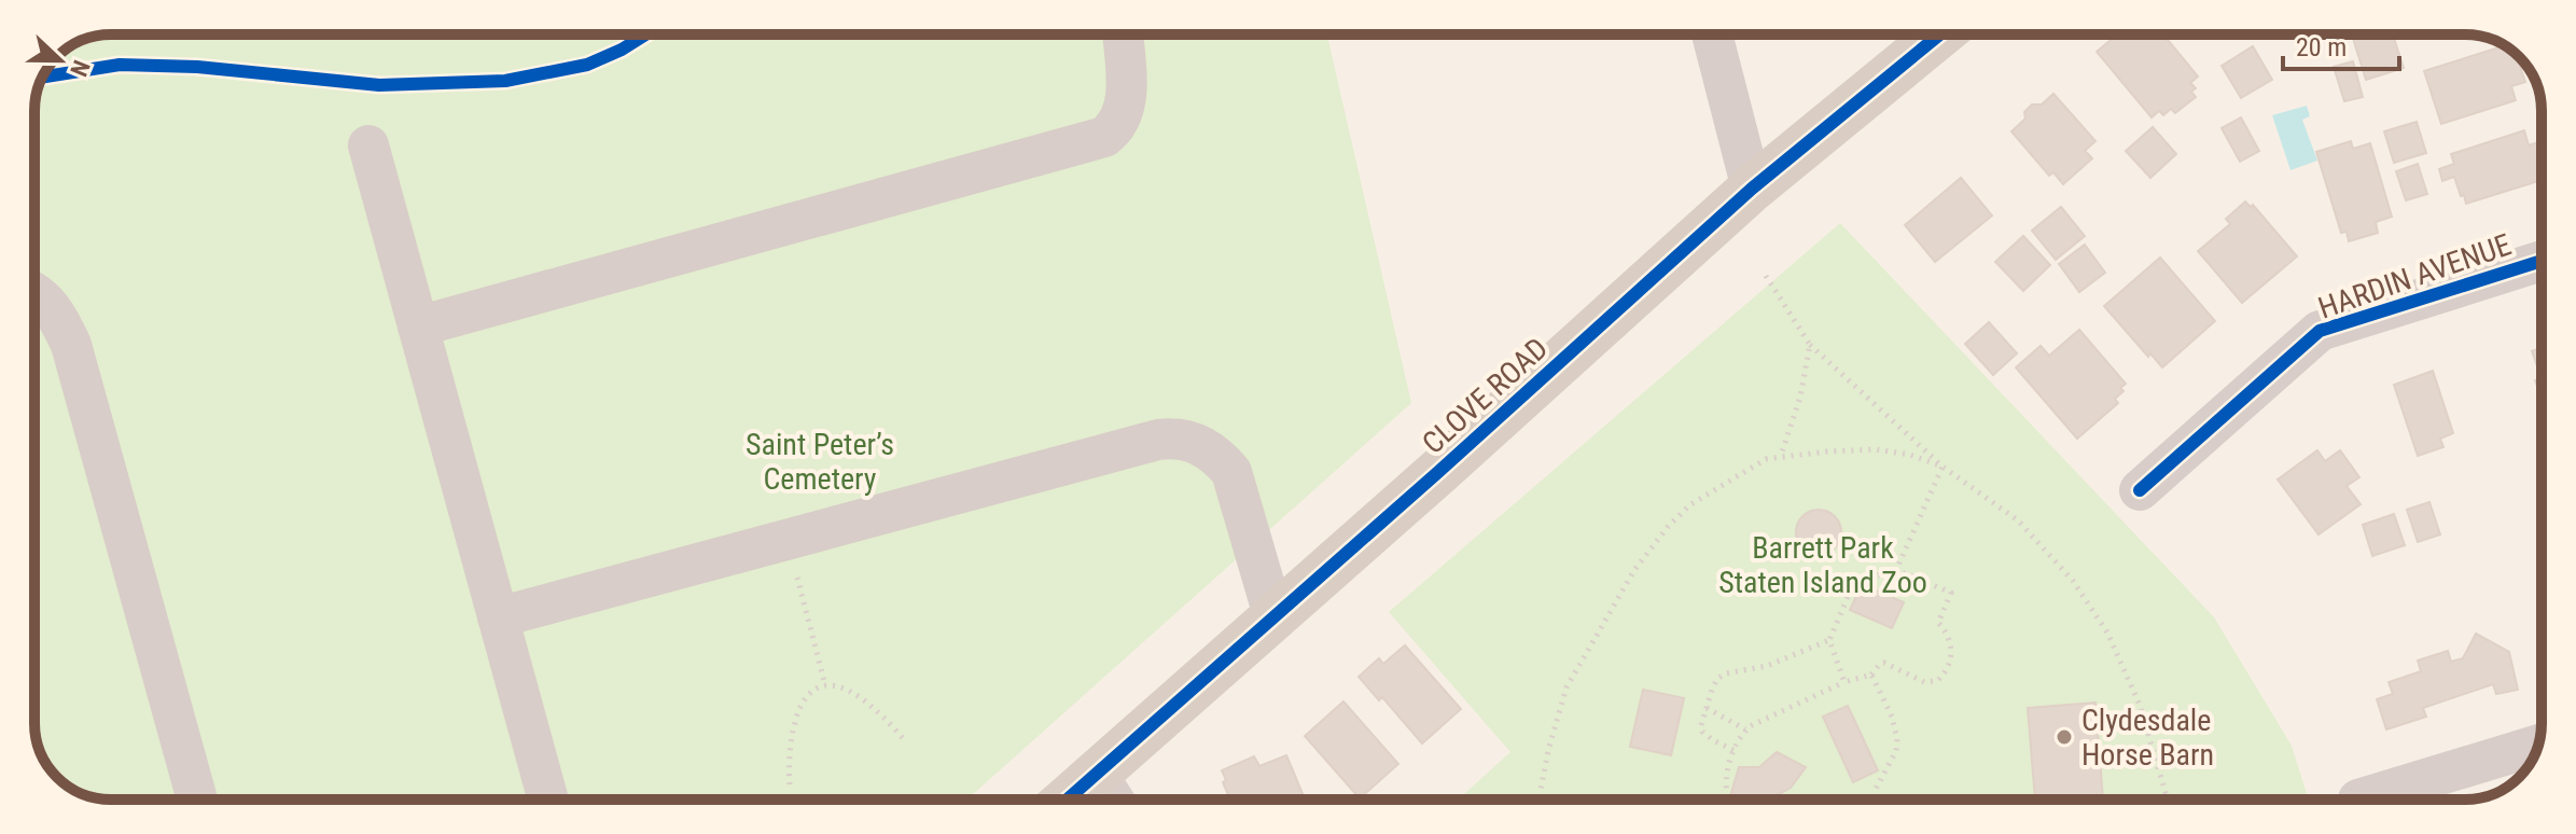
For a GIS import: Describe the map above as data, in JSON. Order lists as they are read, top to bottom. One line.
{"streets":{"main road":["CLOVE ROAD"],"street":["HARDIN AVENUE"]},"parks":["Saint Peter’s Cemetery","Barrett Park Staten Island Zoo"],"places":["Clydesdale Horse Barn"],"scale_bar":"20 m","north":"right"}
